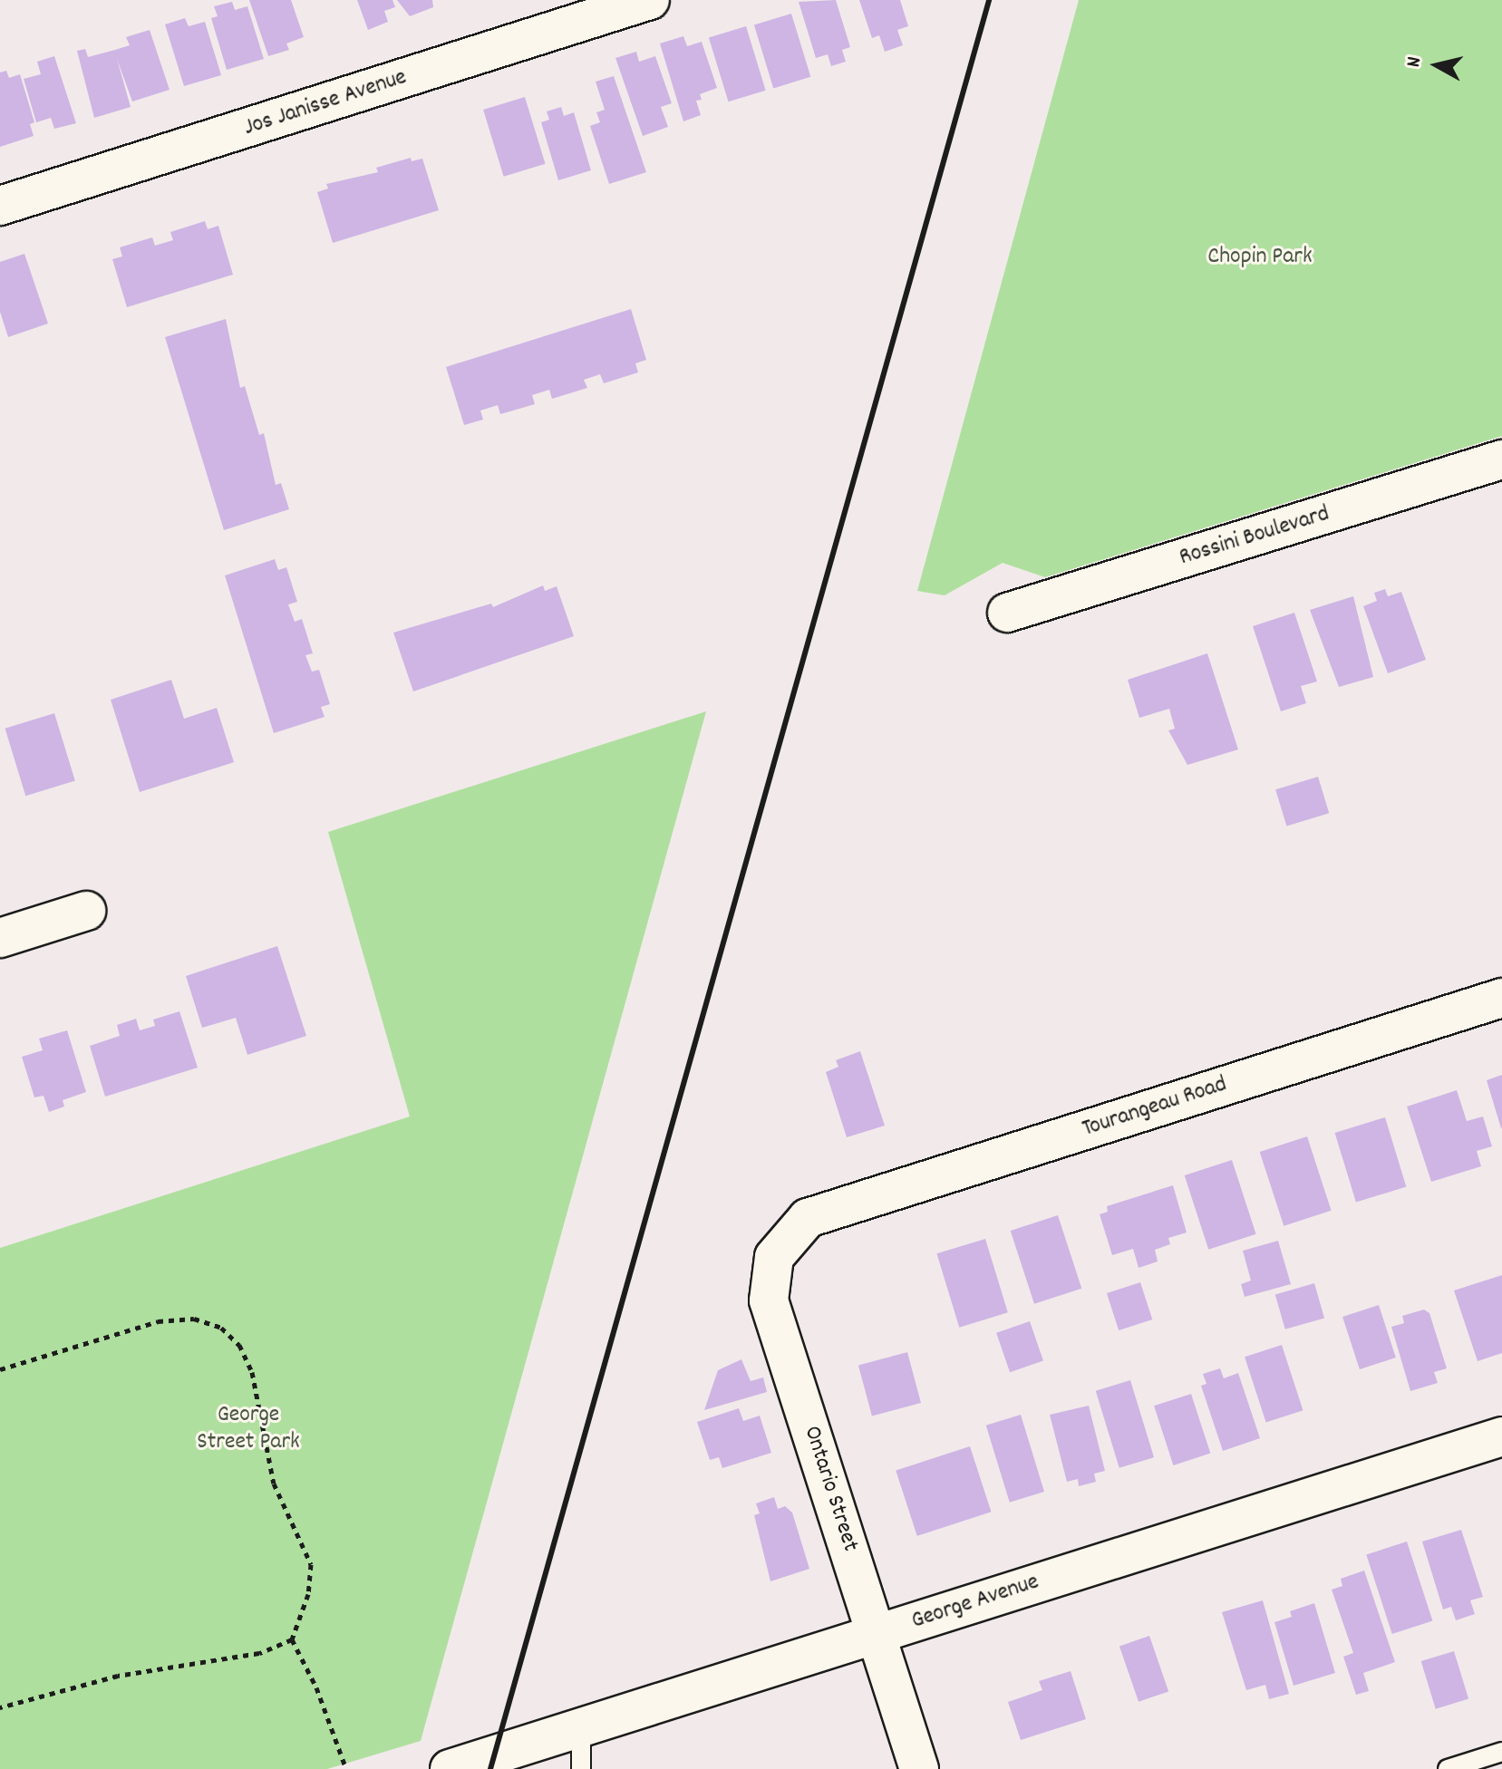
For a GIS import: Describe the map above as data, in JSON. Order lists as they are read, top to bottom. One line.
{"streets":{"street":["Jos Janisse Avenue","Rossini Boulevard","Tourangeau Road","Ontario Street","George Avenue"]},"crossings":[["Tourangeau Road","Ontario Street"],["Ontario Street","George Avenue"]],"parks":["Chopin Park","George Street Park"],"north":"left"}
